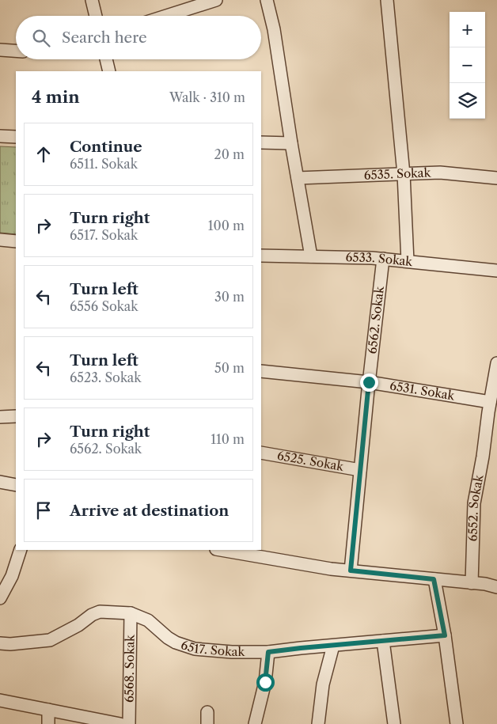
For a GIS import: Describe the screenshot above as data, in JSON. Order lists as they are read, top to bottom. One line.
{"streets":{"street":["6535. Sokak","6533. Sokak","6562. Sokak","6531. Sokak","6525. Sokak","6552. Sokak","6517. Sokak","6568. Sokak"]},"crossings":[["6533. Sokak","6562. Sokak"],["6562. Sokak","6531. Sokak"],["6562. Sokak","6525. Sokak"],["6531. Sokak","6552. Sokak"],["6517. Sokak","6568. Sokak"]],"page":{"map_buttons":["+","−"],"search":"Search here","heading":["4 min","Walk · 310 m"],"list":[["Continue","6511. Sokak","20 m"],["Turn right","6517. Sokak","100 m"],["Turn left","6556 Sokak","30 m"],["Turn left","6523. Sokak","50 m"],["Turn right","6562. Sokak","110 m"],"Arrive at destination"]}}
